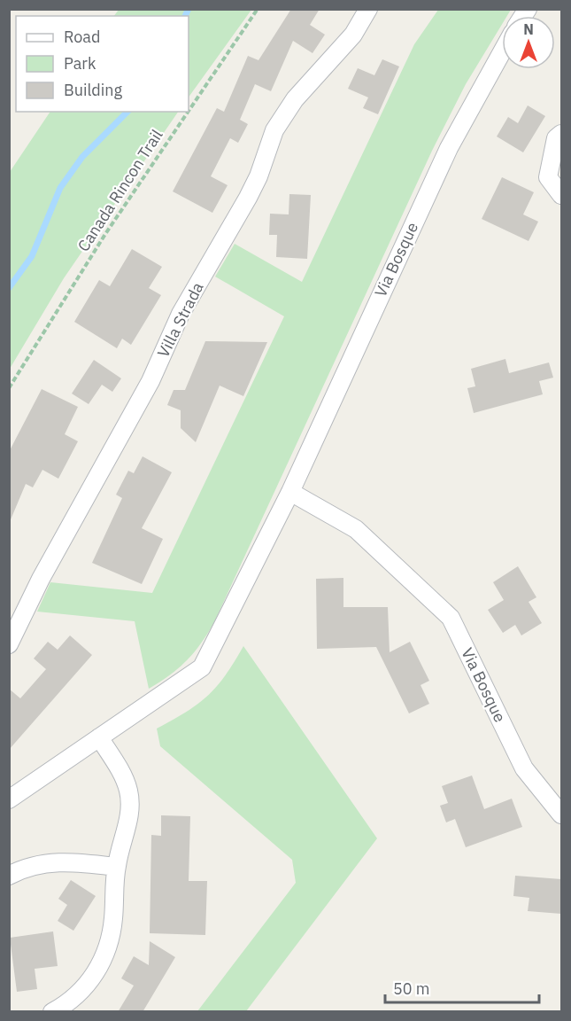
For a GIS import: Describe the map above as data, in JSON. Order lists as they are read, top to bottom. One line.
{"streets":{"street":["Via Bosque","Villa Strada"],"path":["Canada Rincon Trail"]},"legend":["Road","Park","Building"],"scale_bar":"50 m","north":"top"}
